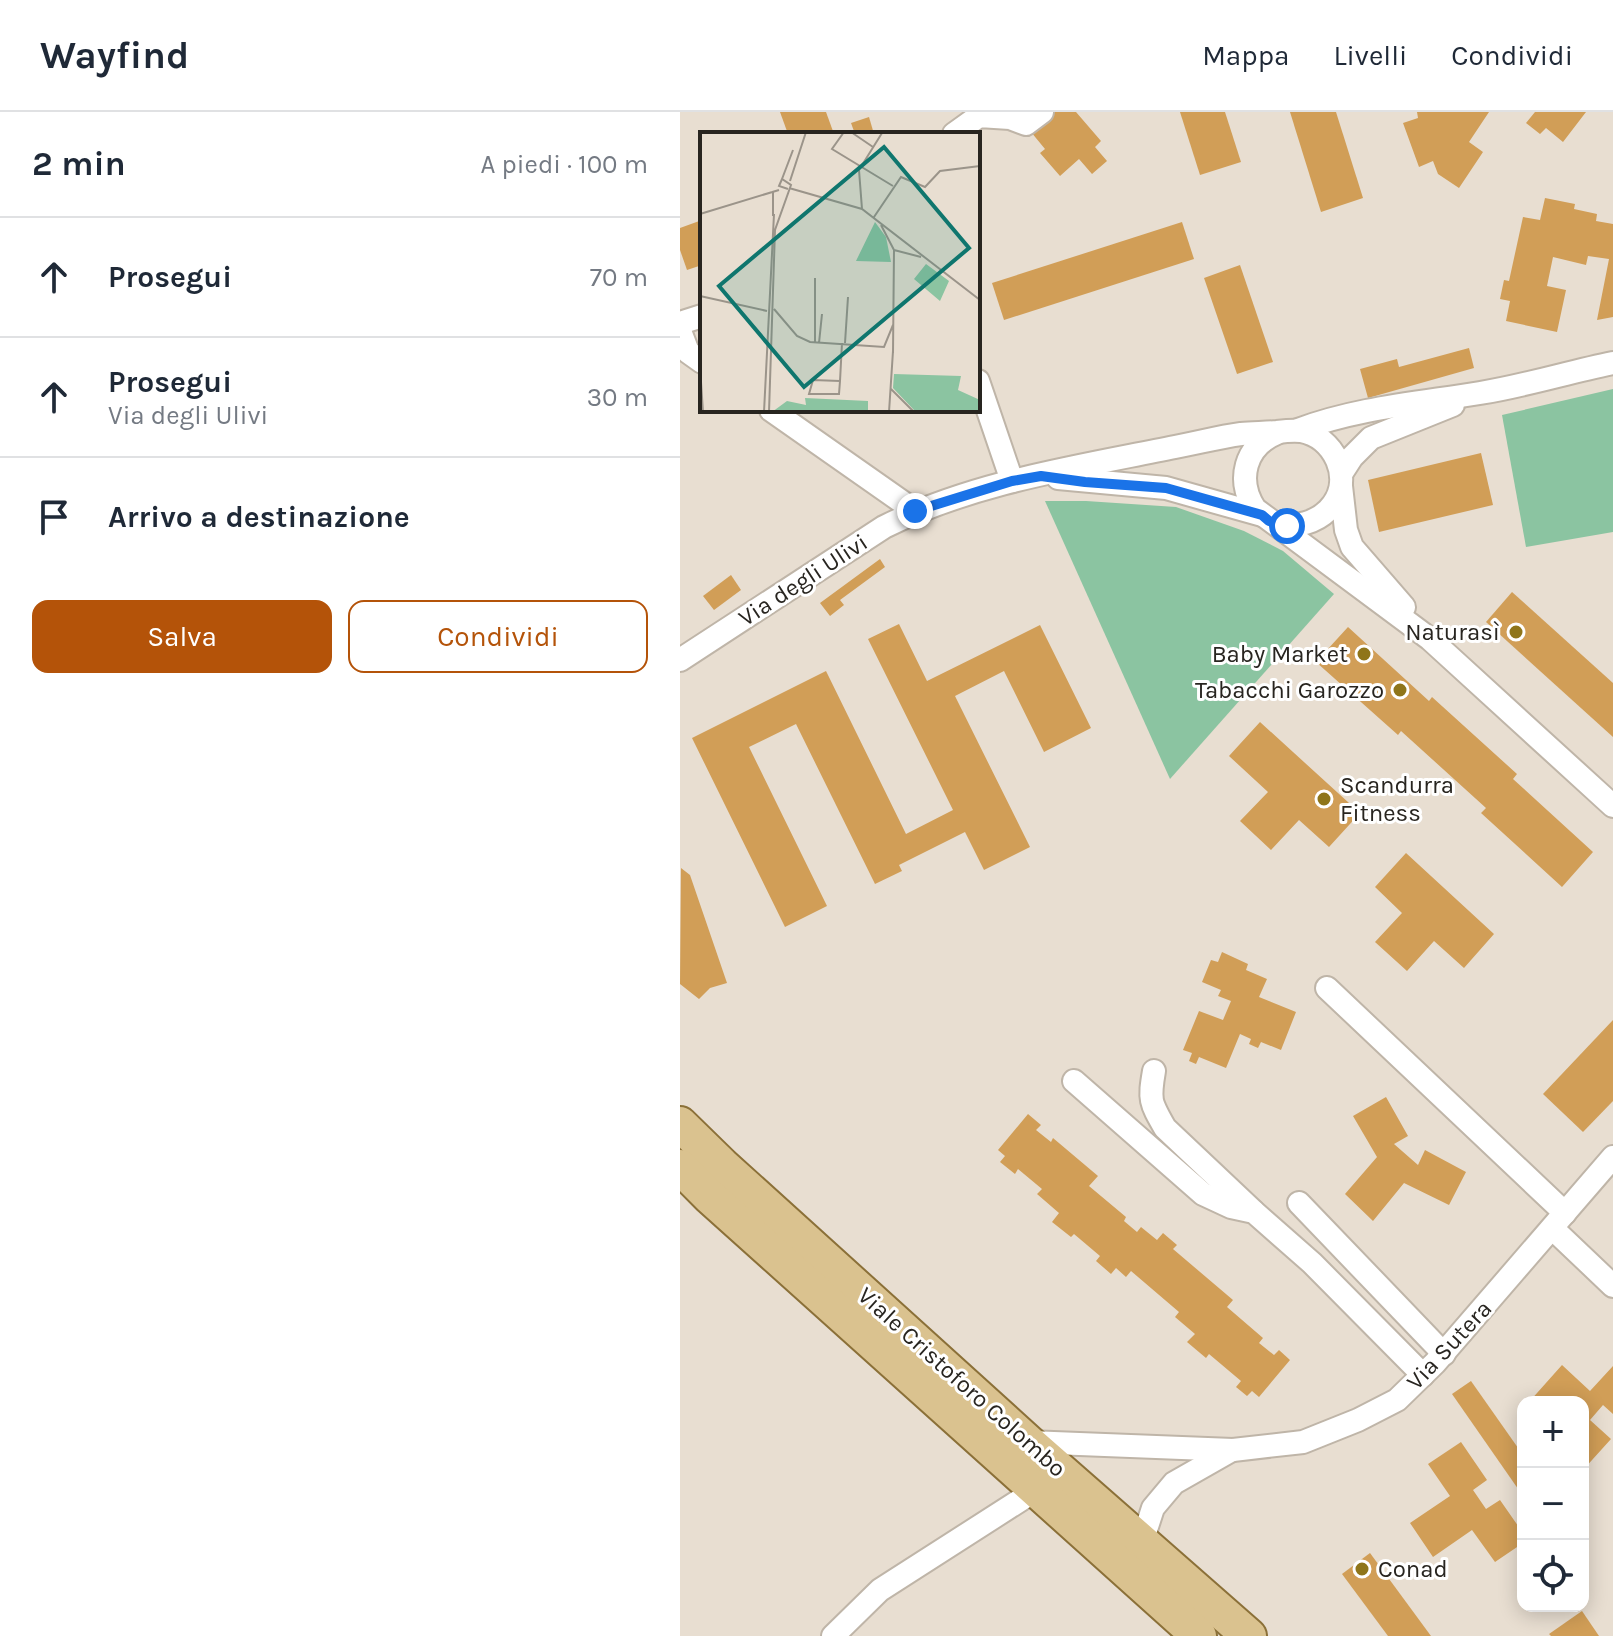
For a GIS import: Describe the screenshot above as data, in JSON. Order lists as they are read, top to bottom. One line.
{"streets":{"main road":["Viale Cristoforo Colombo"],"street":["Via degli Ulivi","Via Sutera"]},"places":["Naturasì","Baby Market","Tabacchi Garozzo","Scandurra Fitness","Conad"],"page":{"header":"Wayfind","nav":["Mappa","Livelli","Condividi"],"heading":["2 min","A piedi · 100 m"],"list":[["Prosegui","70 m"],["Prosegui","Via degli Ulivi","30 m"],"Arrivo a destinazione"],"buttons":["Salva","Condividi"],"map_buttons":["+","−"]}}
